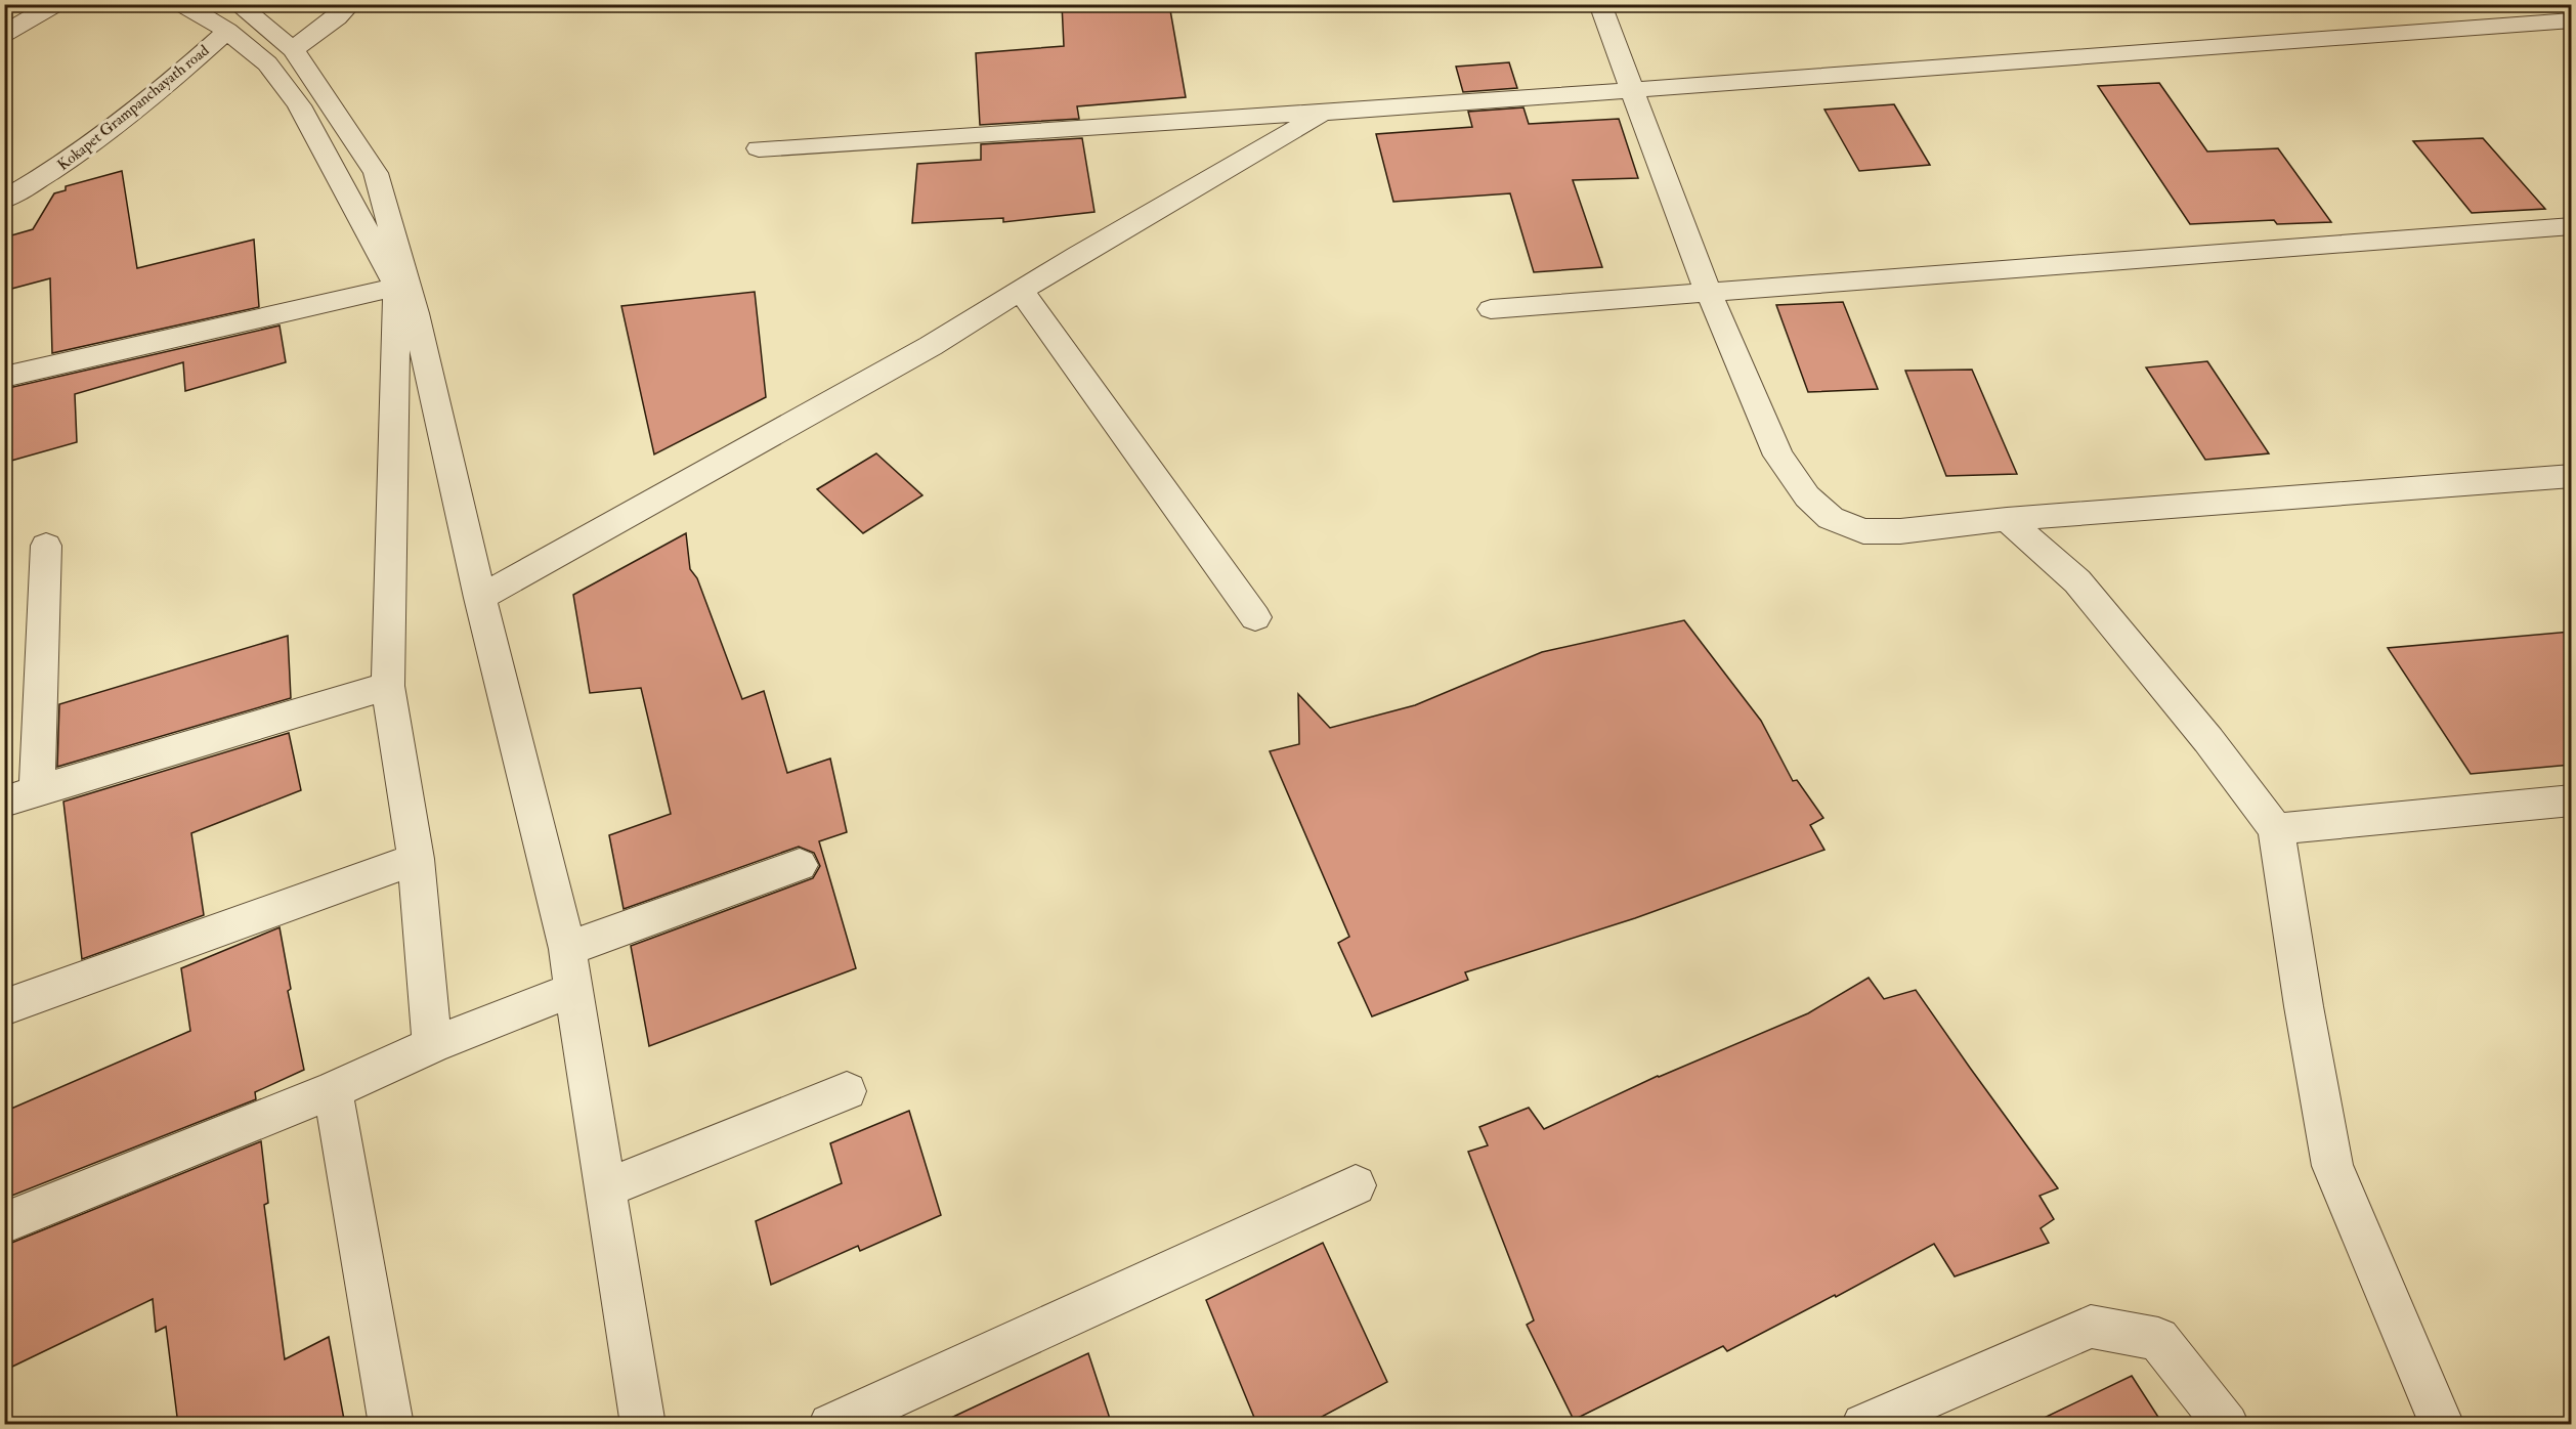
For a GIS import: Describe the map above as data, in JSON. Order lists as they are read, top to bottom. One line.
{"streets":{"street":["Kokapet Grampanchayath road"]}}
